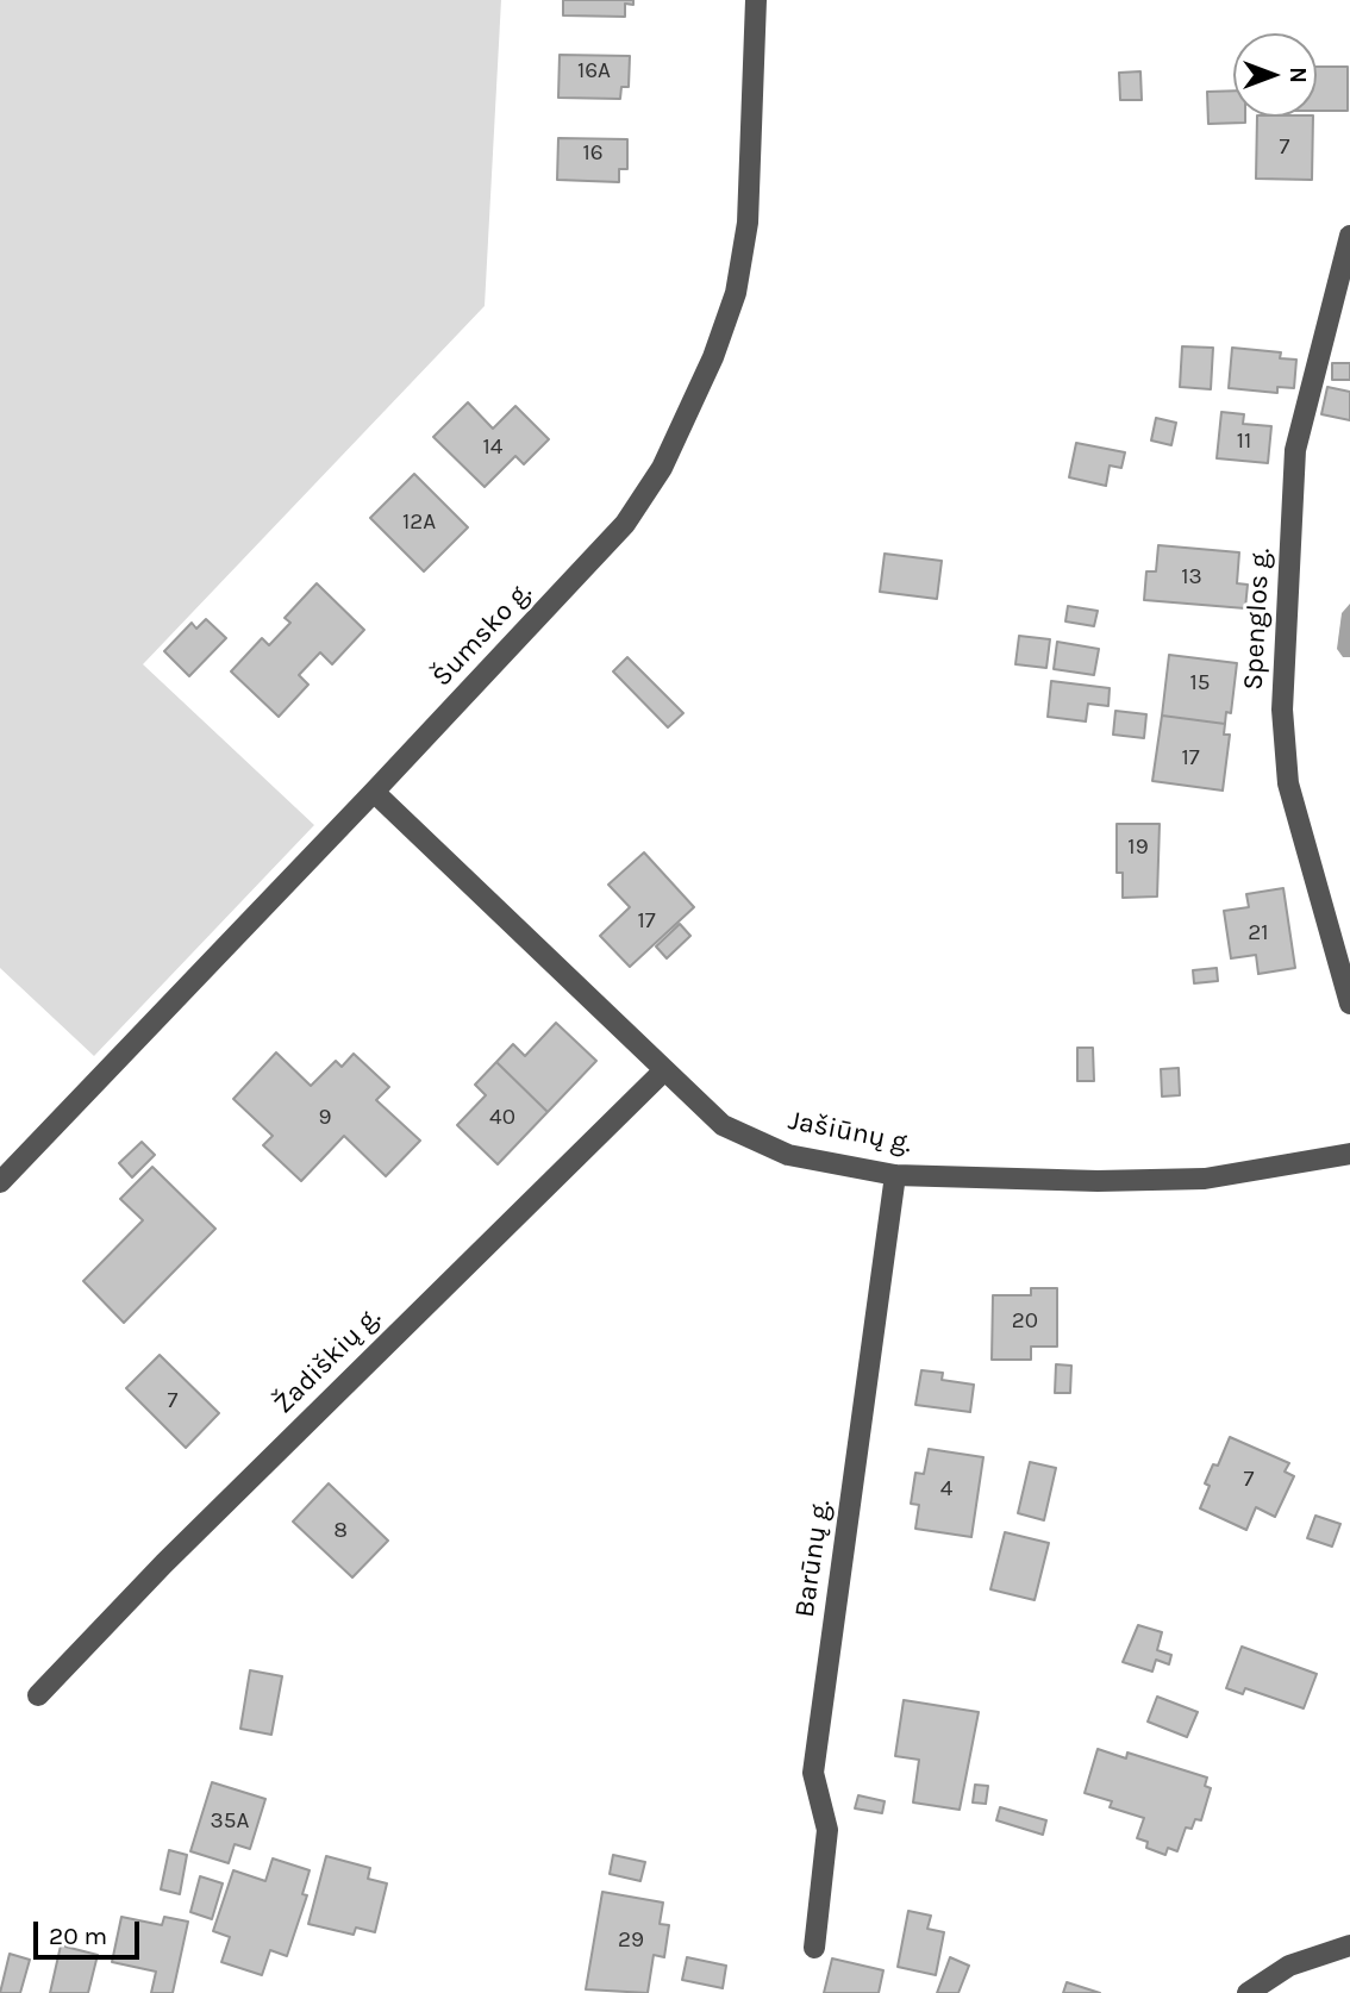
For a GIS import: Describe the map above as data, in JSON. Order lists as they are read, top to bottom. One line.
{"streets":{"street":["Spenglos g.","Šumsko g.","Jašiūnų g.","Žadiškių g.","Barūnų g."]},"crossings":[["Šumsko g.","Jašiūnų g."],["Jašiūnų g.","Žadiškių g."],["Jašiūnų g.","Barūnų g."]],"house_numbers":["16A","7","16","11","14","12A","13","15","17","19","17","21","9","40","20","7","7","4","8","35A","29"],"scale_bar":"20 m","north":"right"}
